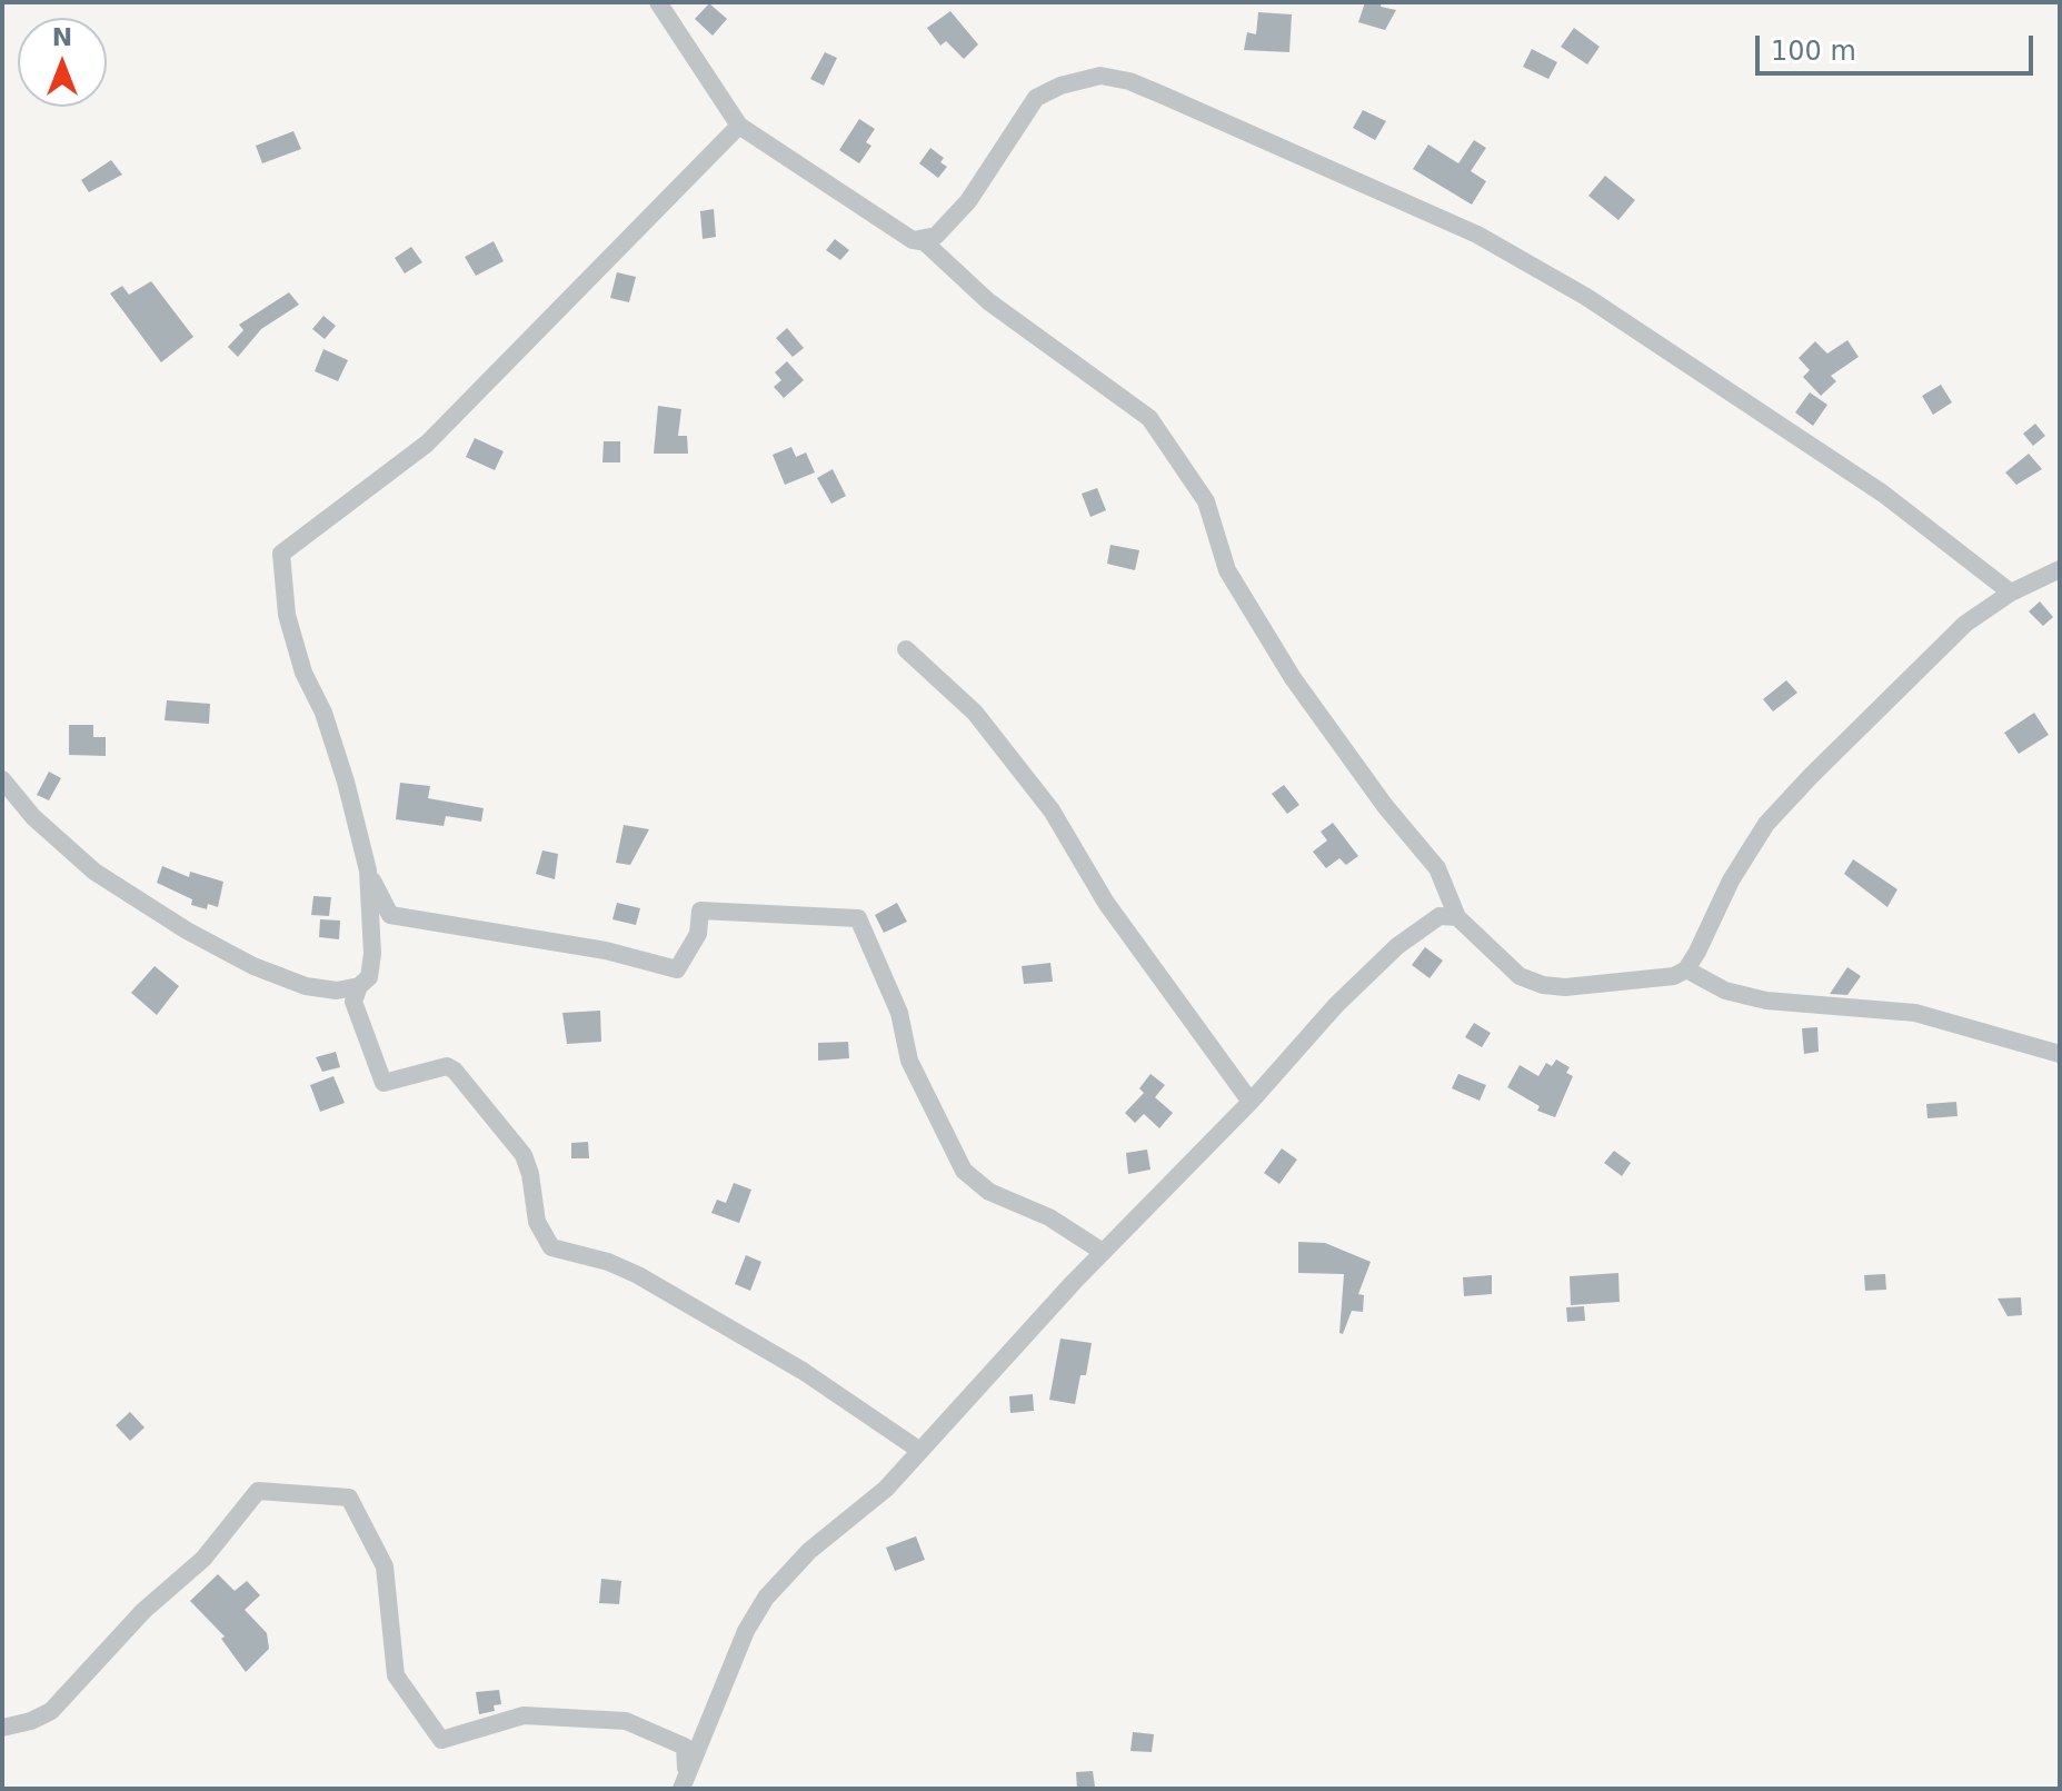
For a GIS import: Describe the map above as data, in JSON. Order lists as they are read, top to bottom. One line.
{"scale_bar":"100 m","north":"top"}
